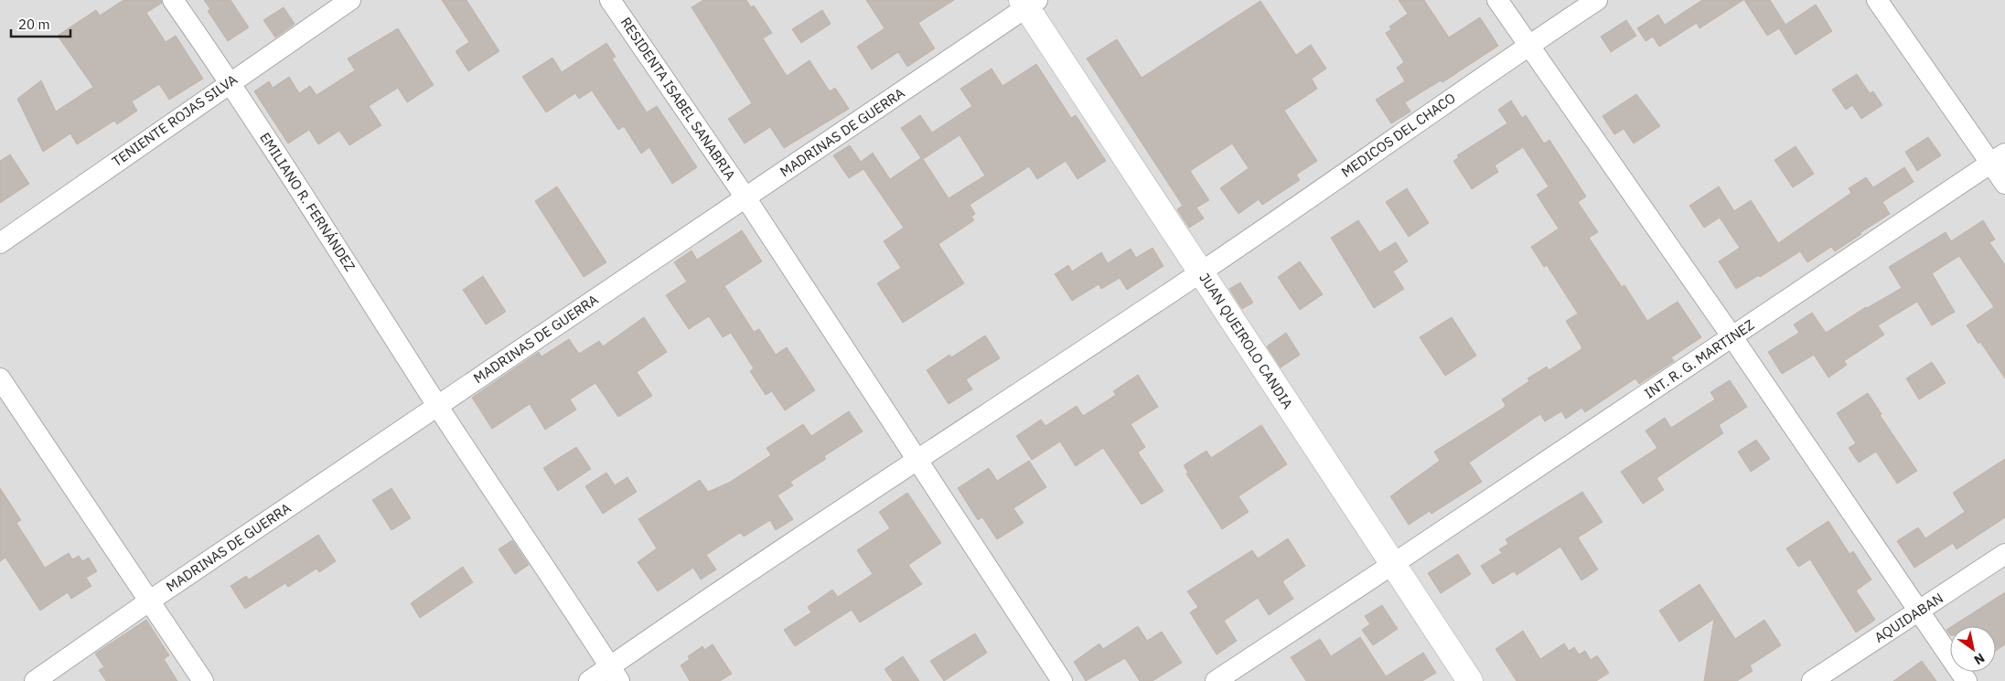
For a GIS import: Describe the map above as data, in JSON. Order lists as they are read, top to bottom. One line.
{"streets":{"street":["RESIDENTA ISABEL SANABRIA","TENIENTE ROJAS SILVA","MADRINAS DE GUERRA","MEDICOS DEL CHACO","EMILIANO R. FERNÁNDEZ","JUAN QUEIROLO CANDIA","INT. R. G. MARTINEZ","AQUIDABAN"]},"crossings":[["RESIDENTA ISABEL SANABRIA","MADRINAS DE GUERRA"],["RESIDENTA ISABEL SANABRIA","MEDICOS DEL CHACO"],["TENIENTE ROJAS SILVA","EMILIANO R. FERNÁNDEZ"],["MADRINAS DE GUERRA","EMILIANO R. FERNÁNDEZ"],["MADRINAS DE GUERRA","JUAN QUEIROLO CANDIA"],["MEDICOS DEL CHACO","EMILIANO R. FERNÁNDEZ"],["MEDICOS DEL CHACO","JUAN QUEIROLO CANDIA"],["JUAN QUEIROLO CANDIA","INT. R. G. MARTINEZ"]],"scale_bar":"20 m","north":"bottom right"}
